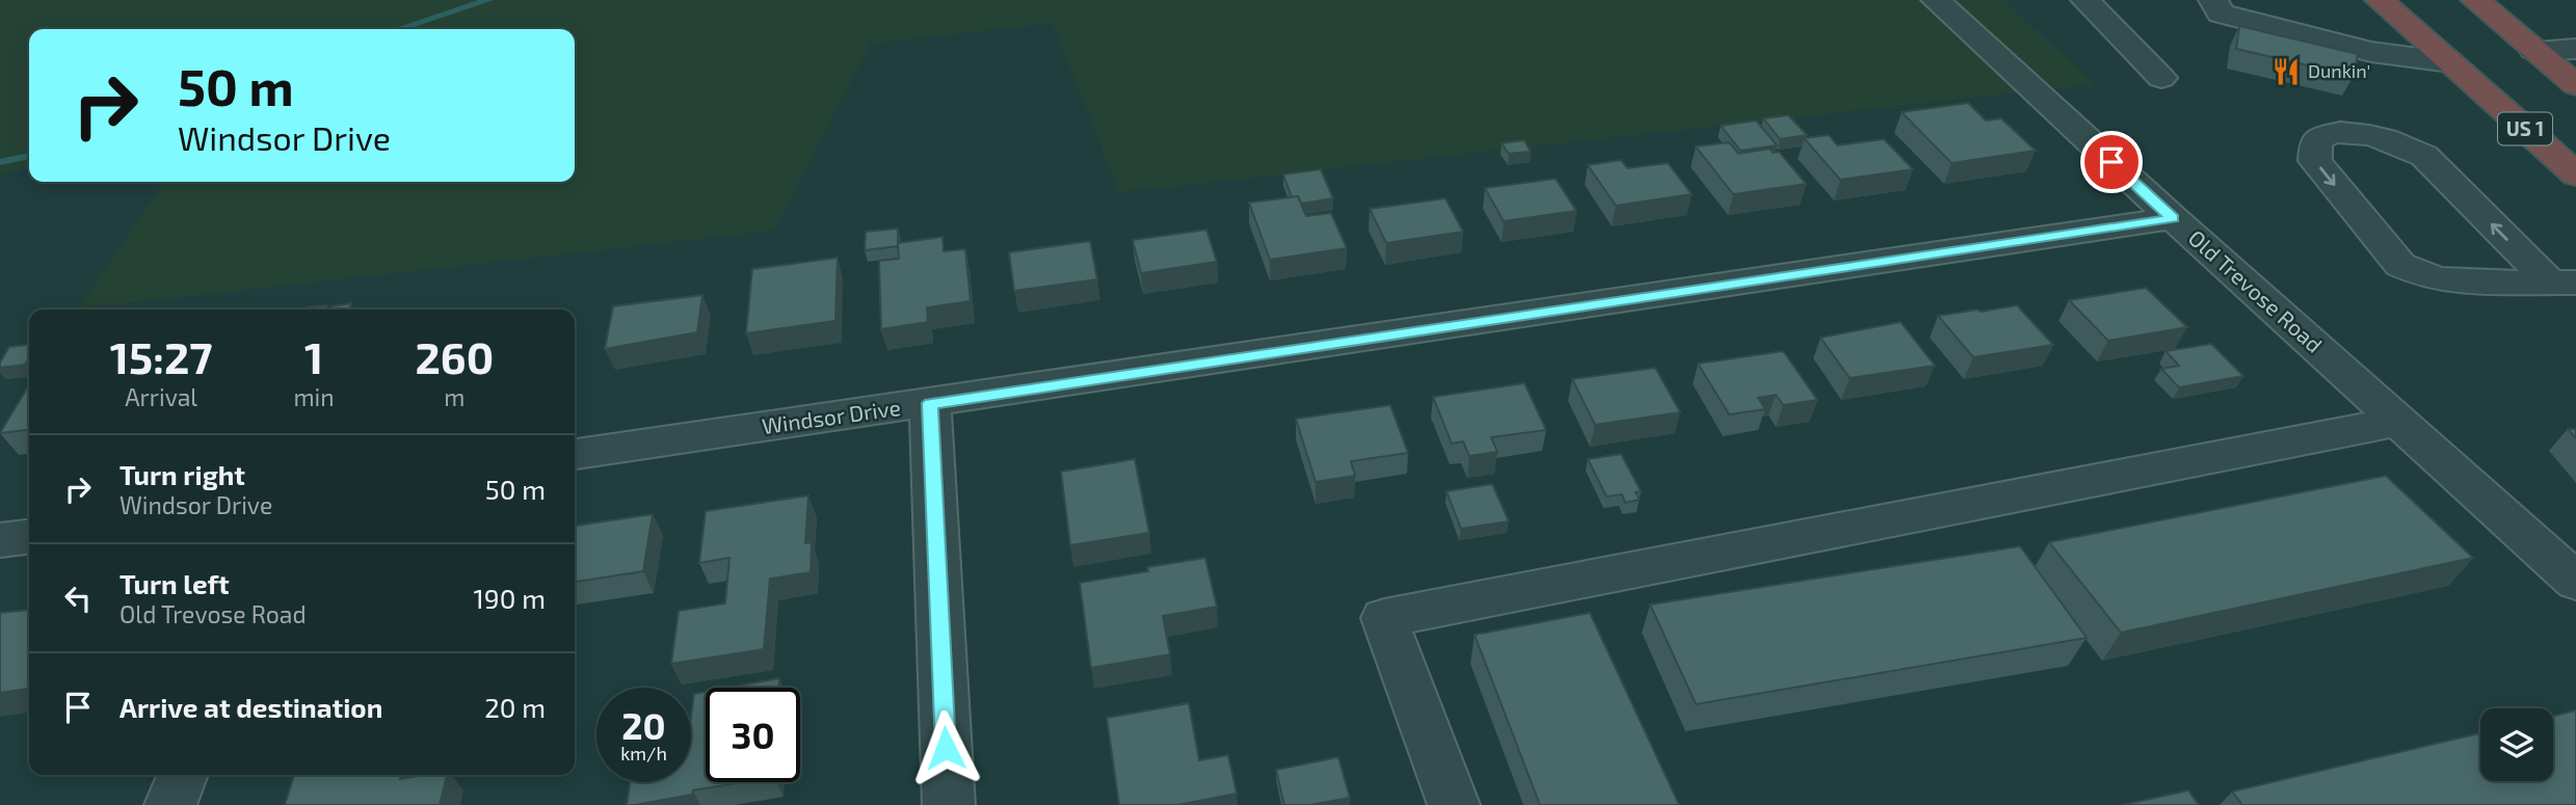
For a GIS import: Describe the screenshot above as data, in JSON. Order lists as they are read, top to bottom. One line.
{"streets":{"highway":["US 1"],"street":["Old Trevose Road","Windsor Drive"]},"crossings":[["Old Trevose Road","Windsor Drive"]],"places":{"restaurant":["Dunkin'"]},"page":{"turn":["50 m","Windsor Drive"],"eta":["15:27","Arrival","1","min","260","m"],"list":[{"name":"Turn right","note":"Windsor Drive","value":"50 m"},{"name":"Turn left","note":"Old Trevose Road","value":"190 m"},{"name":"Arrive at destination","value":"20 m"}],"speed":"20 km/h","limit":"30"}}
